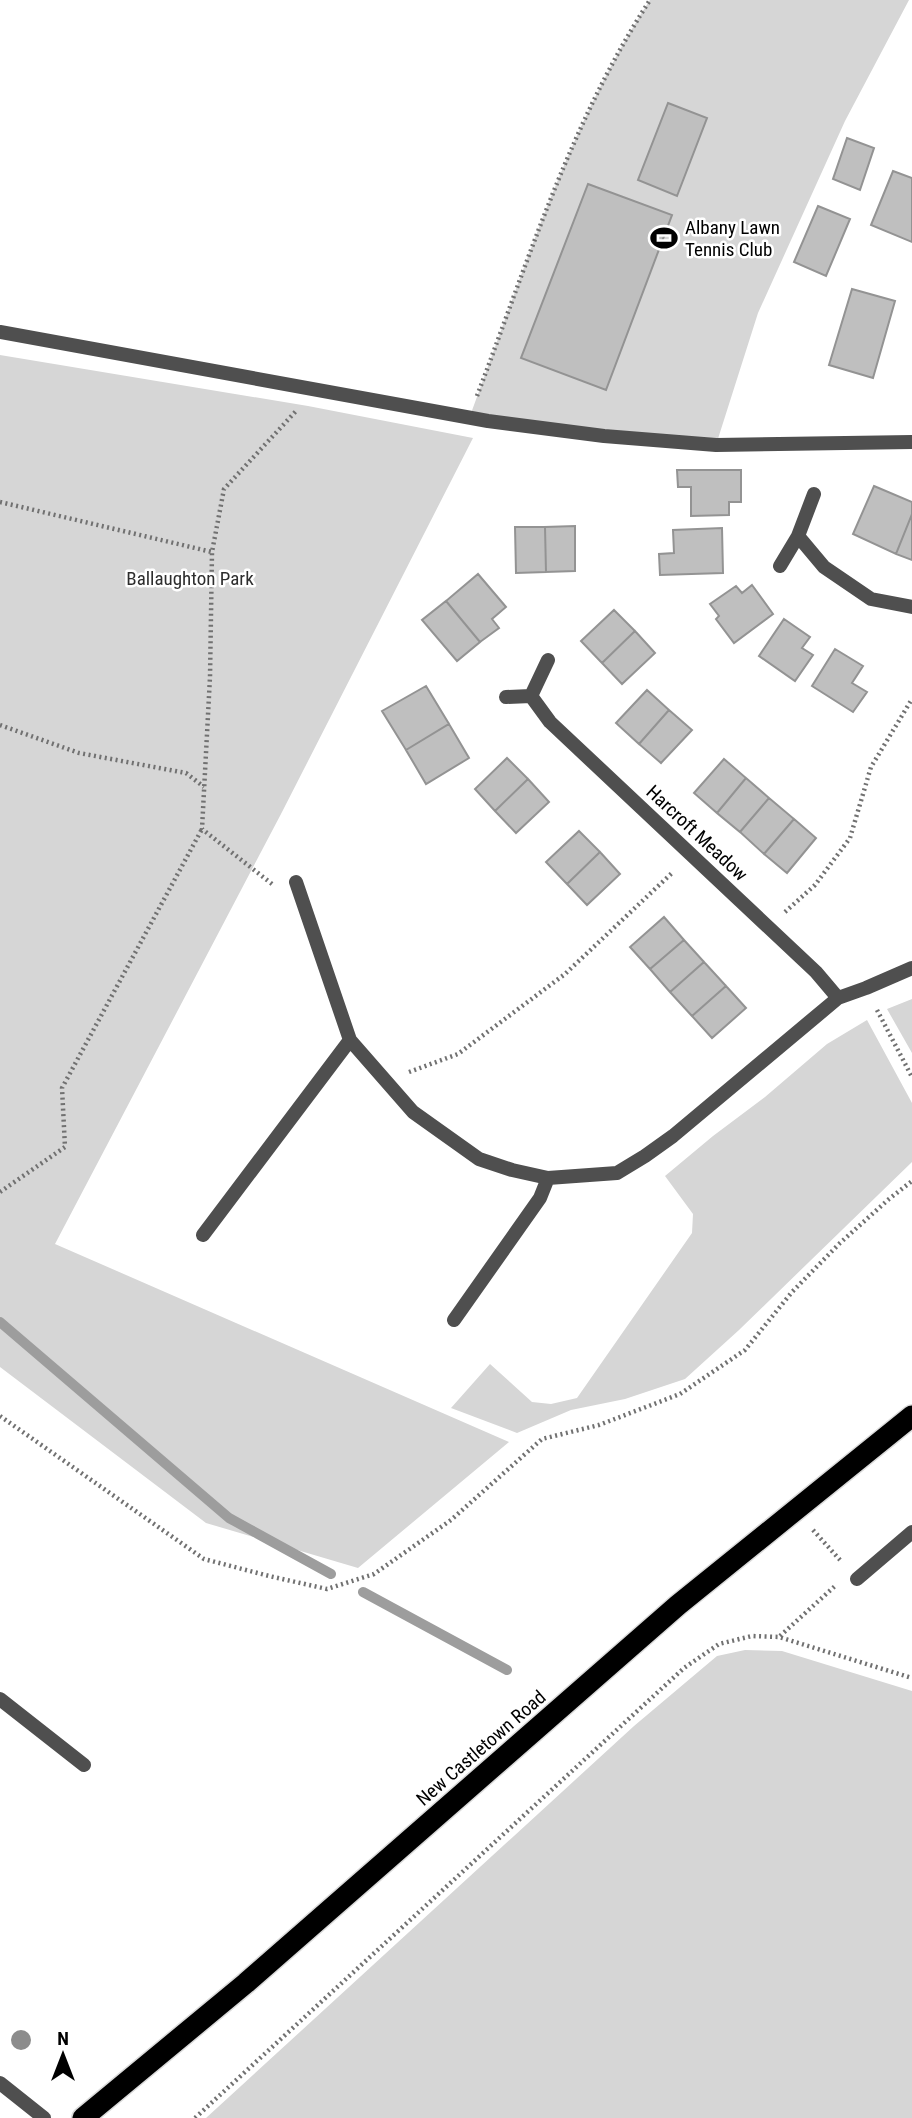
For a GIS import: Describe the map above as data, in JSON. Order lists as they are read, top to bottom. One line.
{"streets":{"highway":["New Castletown Road"],"street":["Harcroft Meadow"]},"parks":["Ballaughton Park"],"places":{"sports":["Albany Lawn Tennis Club"]},"north":"top"}
